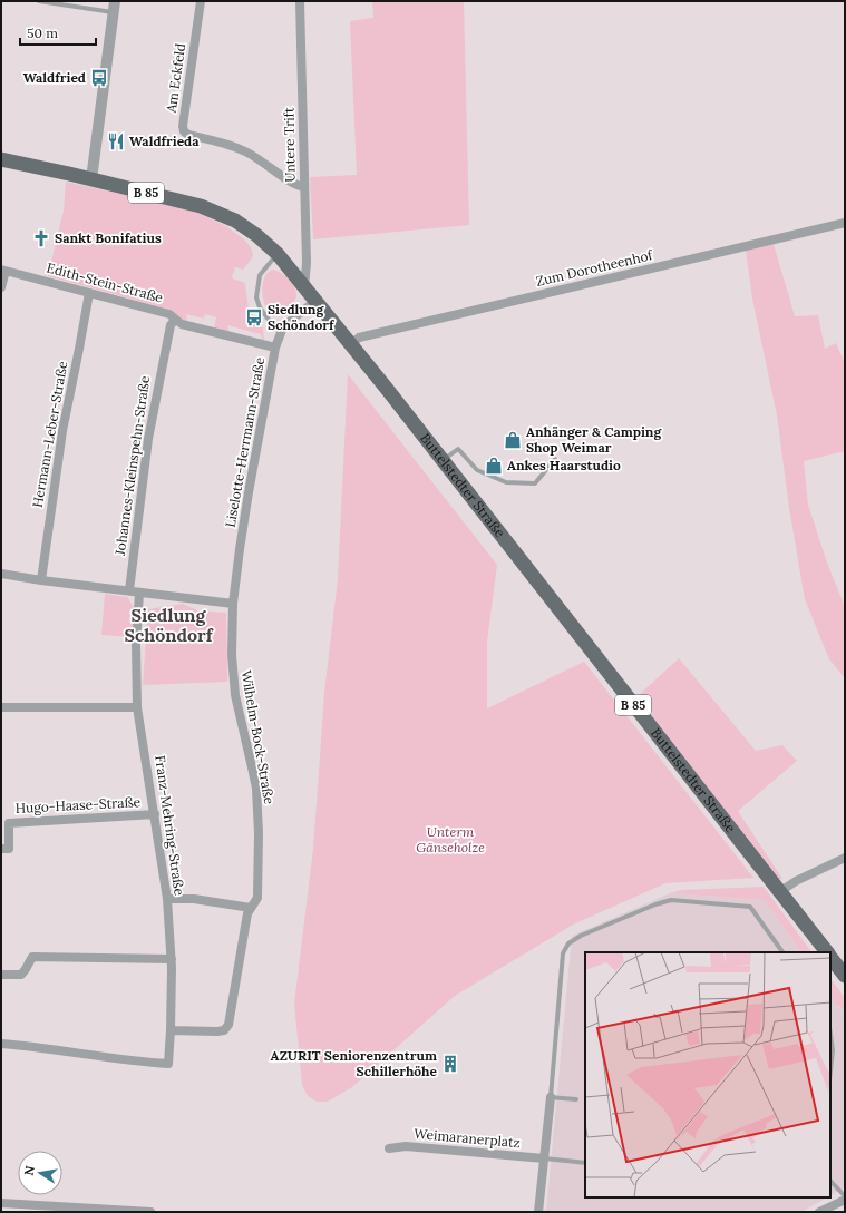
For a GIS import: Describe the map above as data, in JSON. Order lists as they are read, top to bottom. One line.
{"streets":{"main road":["B 85","Buttelstedter Straße"],"street":["Am Eckfeld","Untere Trift","Zum Dorotheenhof","Edith-Stein-Straße","Hermann-Leber-Straße","Liselotte-Herrmann-Straße","Johannes-Kleinspehn-Straße","Wilhelm-Bock-Straße","Hugo-Haase-Straße","Franz-Mehring-Straße","Weimaranerplatz"]},"crossings":[["Am Eckfeld","Untere Trift"],["Untere Trift","Buttelstedter Straße"],["Zum Dorotheenhof","Buttelstedter Straße"],["Edith-Stein-Straße","Hermann-Leber-Straße"],["Edith-Stein-Straße","Liselotte-Herrmann-Straße"],["Edith-Stein-Straße","Johannes-Kleinspehn-Straße"],["Liselotte-Herrmann-Straße","Buttelstedter Straße"],["Liselotte-Herrmann-Straße","Wilhelm-Bock-Straße"],["Wilhelm-Bock-Straße","Franz-Mehring-Straße"],["Hugo-Haase-Straße","Franz-Mehring-Straße"]],"districts":["Siedlung Schöndorf"],"parks":["Unterm Gänseholze"],"places":{"bus stop":["Waldfried","Siedlung Schöndorf"],"restaurant":["Waldfrieda"],"church":["Sankt Bonifatius"],"shop":["Anhänger & Camping Shop Weimar","Ankes Haarstudio"],"building":["AZURIT Seniorenzentrum Schillerhöhe"]},"scale_bar":"50 m","north":"left"}
